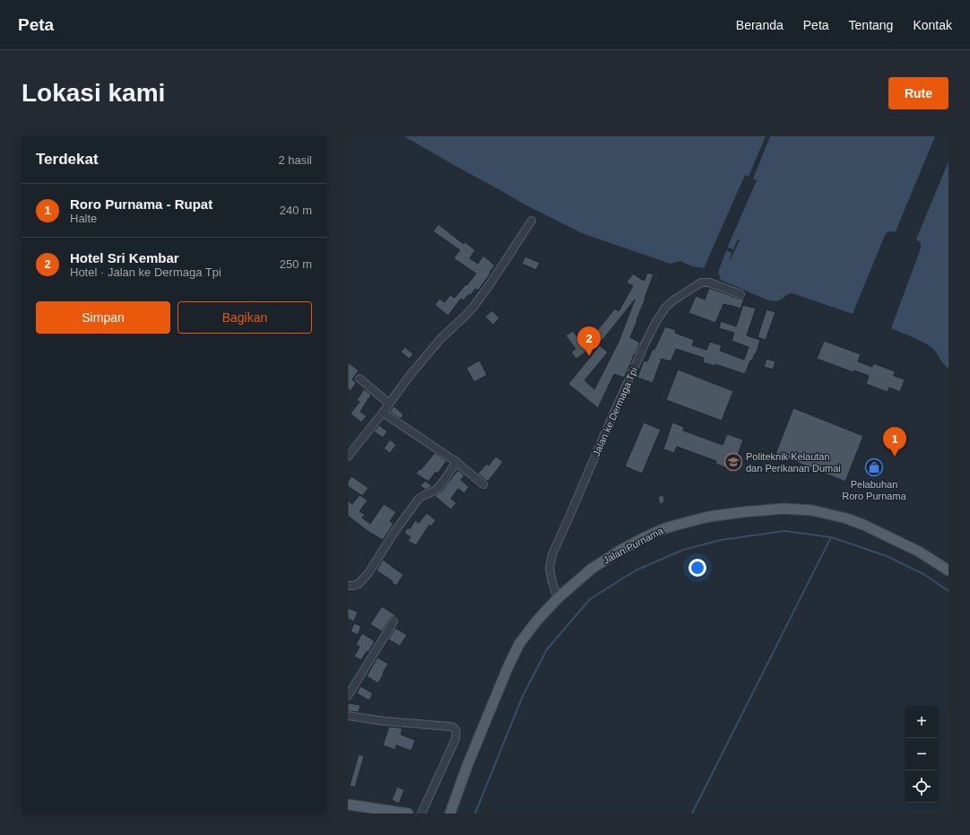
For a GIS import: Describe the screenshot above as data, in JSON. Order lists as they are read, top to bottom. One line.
{"streets":{"main road":["Jalan Purnama"],"street":["Jalan ke Dermaga Tpi"]},"crossings":[["Jalan ke Dermaga Tpi","Jalan Purnama"]],"places":{"school or university":["Politeknik Kelautan dan Perikanan Dumai"],"shop":["Pelabuhan Roro Purnama"]},"page":{"header":"Peta","nav":["Beranda","Peta","Tentang","Kontak"],"buttons":["Rute",["Simpan","Bagikan"]],"title":"Lokasi kami","heading":["Terdekat","2 hasil"],"list":[{"mark":"1","name":"Roro Purnama - Rupat","note":"Halte","value":"240 m"},{"mark":"2","name":"Hotel Sri Kembar","note":"Hotel · Jalan ke Dermaga Tpi","value":"250 m"}],"pins":["2","1"],"map_buttons":["+","−"]}}
